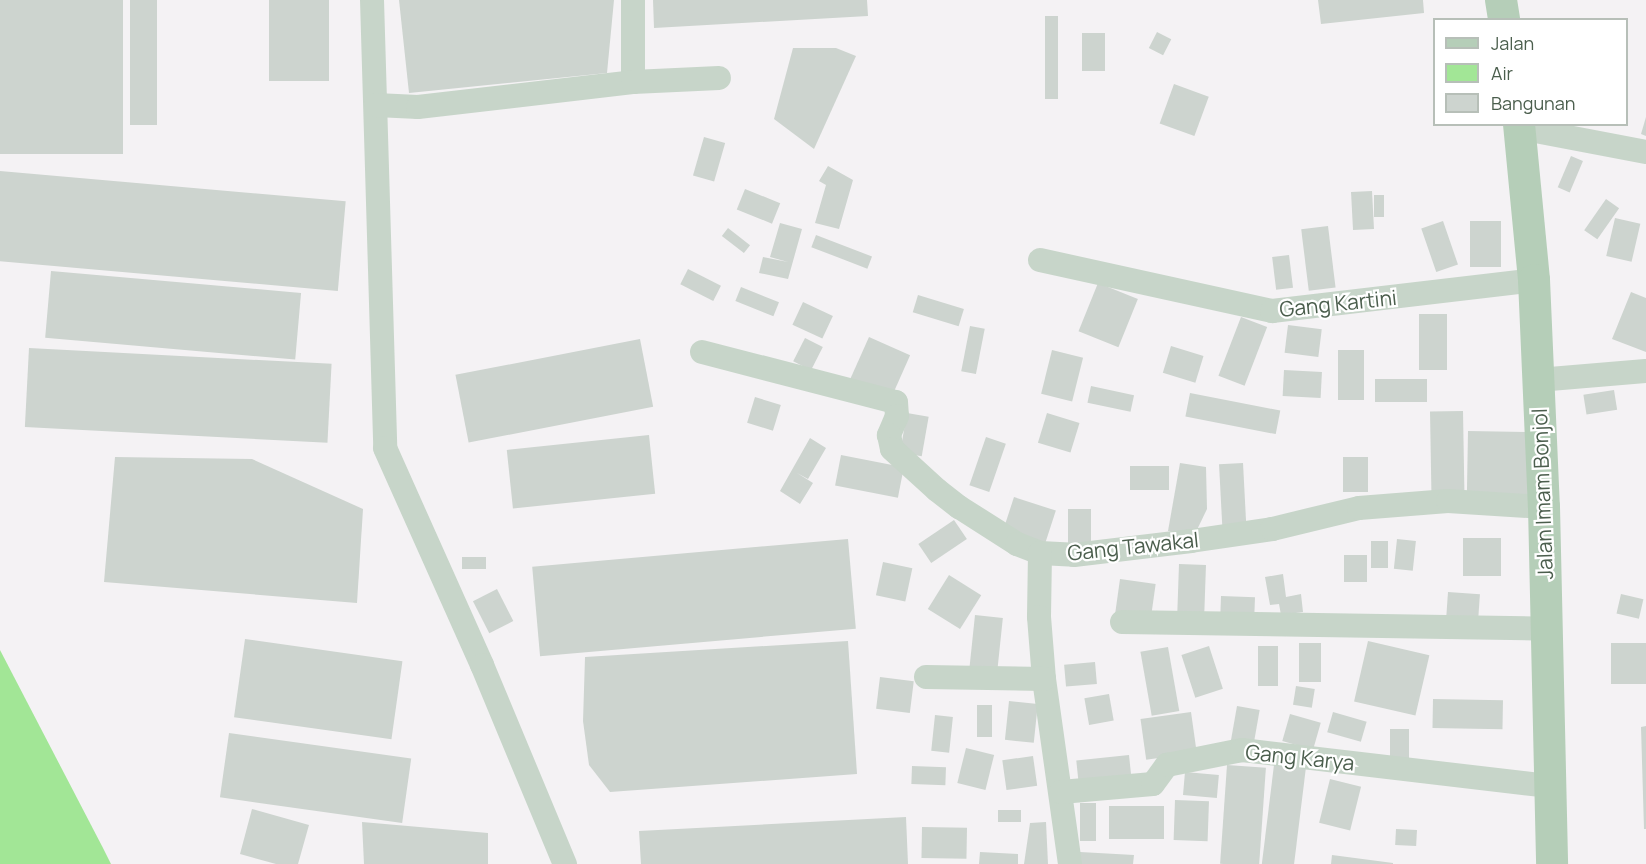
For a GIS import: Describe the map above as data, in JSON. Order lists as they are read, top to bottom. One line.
{"streets":{"main road":["Jalan Imam Bonjol"],"street":["Gang Kartini","Gang Tawakal","Gang Karya"]},"crossings":[["Gang Kartini","Jalan Imam Bonjol"],["Jalan Imam Bonjol","Gang Tawakal"],["Jalan Imam Bonjol","Gang Karya"]],"legend":["Jalan","Air","Bangunan"]}
